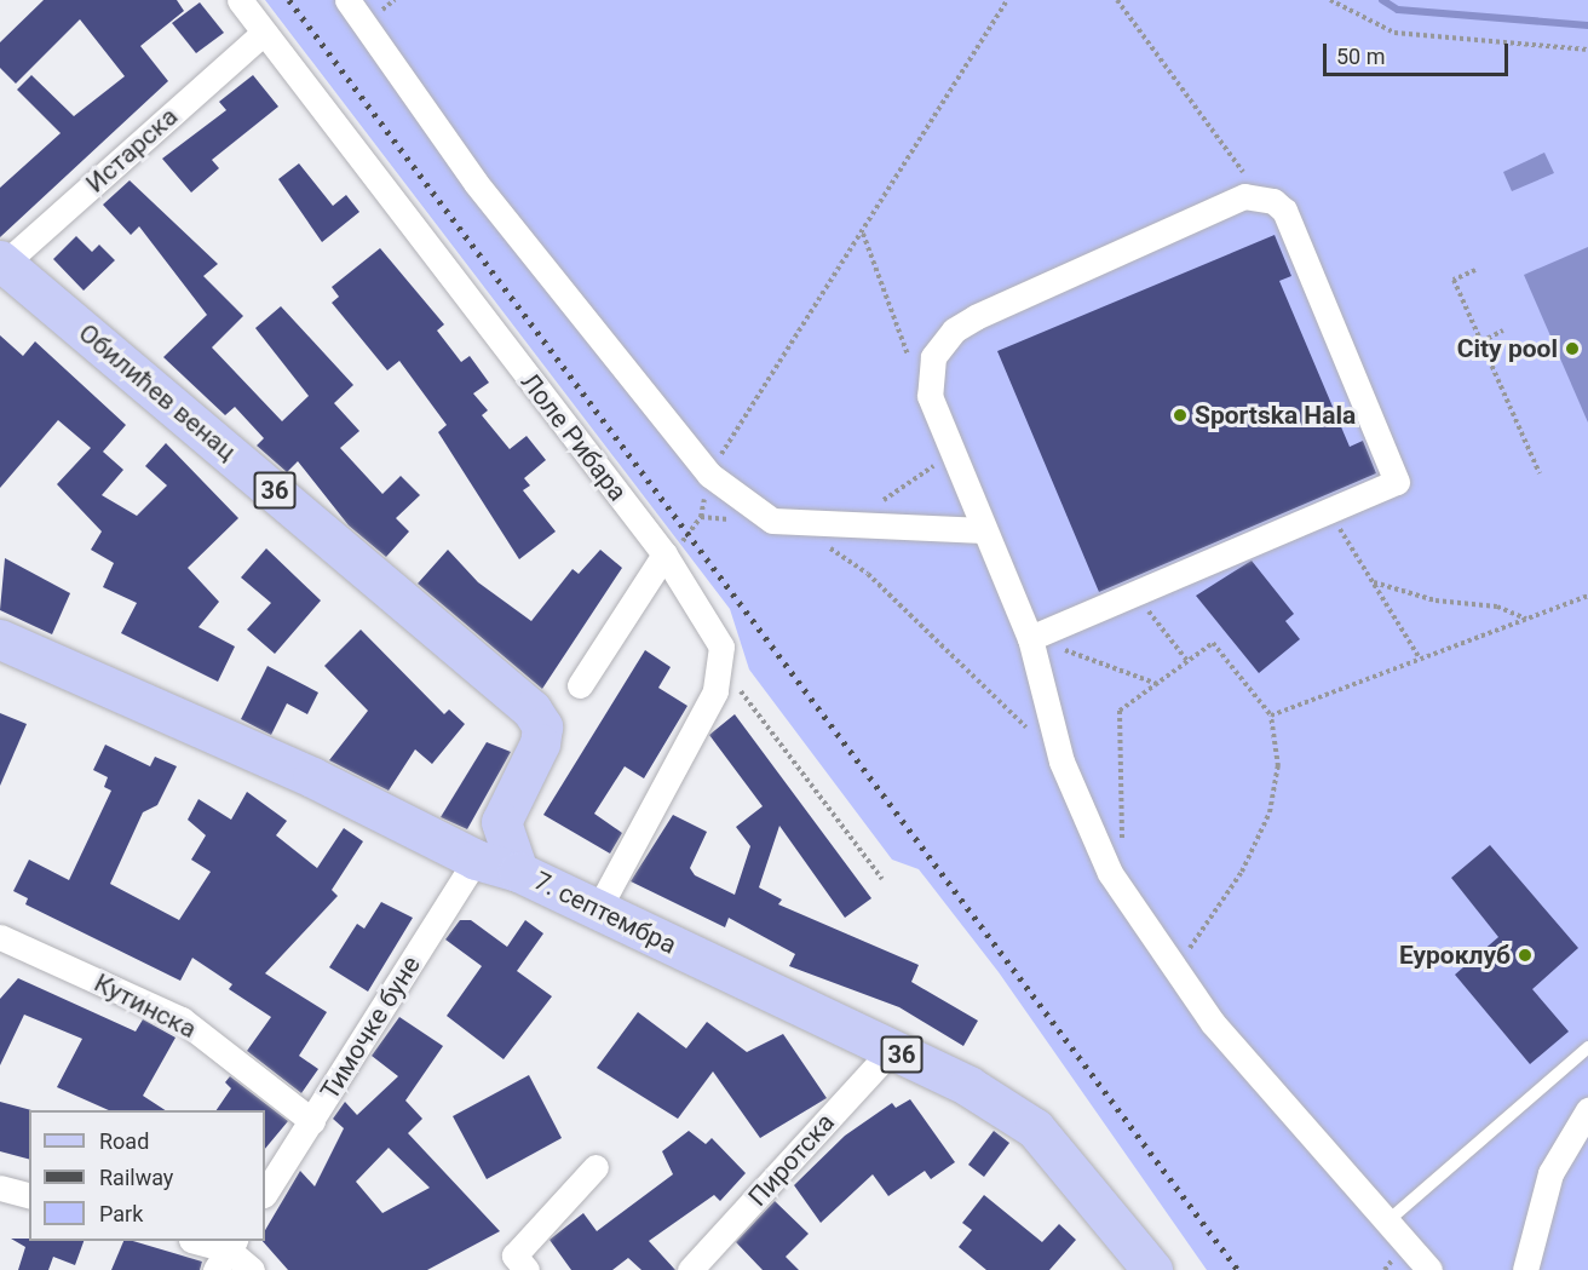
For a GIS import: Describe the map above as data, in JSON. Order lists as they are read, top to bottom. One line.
{"streets":{"main road":["Обилићев венац","36","7. септембра"],"street":["Истарска","Лоле Рибара","Кутинска","Тимочке буне","Пиротска"]},"crossings":[["Истарска","Обилићев венац"],["Истарска","Лоле Рибара"],["Обилићев венац","7. септембра"],["7. септембра","Тимочке буне"],["7. септембра","Пиротска"],["Кутинска","Тимочке буне"]],"places":["City pool","Sportska Hala","Еуроклуб"],"legend":["Road","Railway","Park"],"scale_bar":"50 m"}
